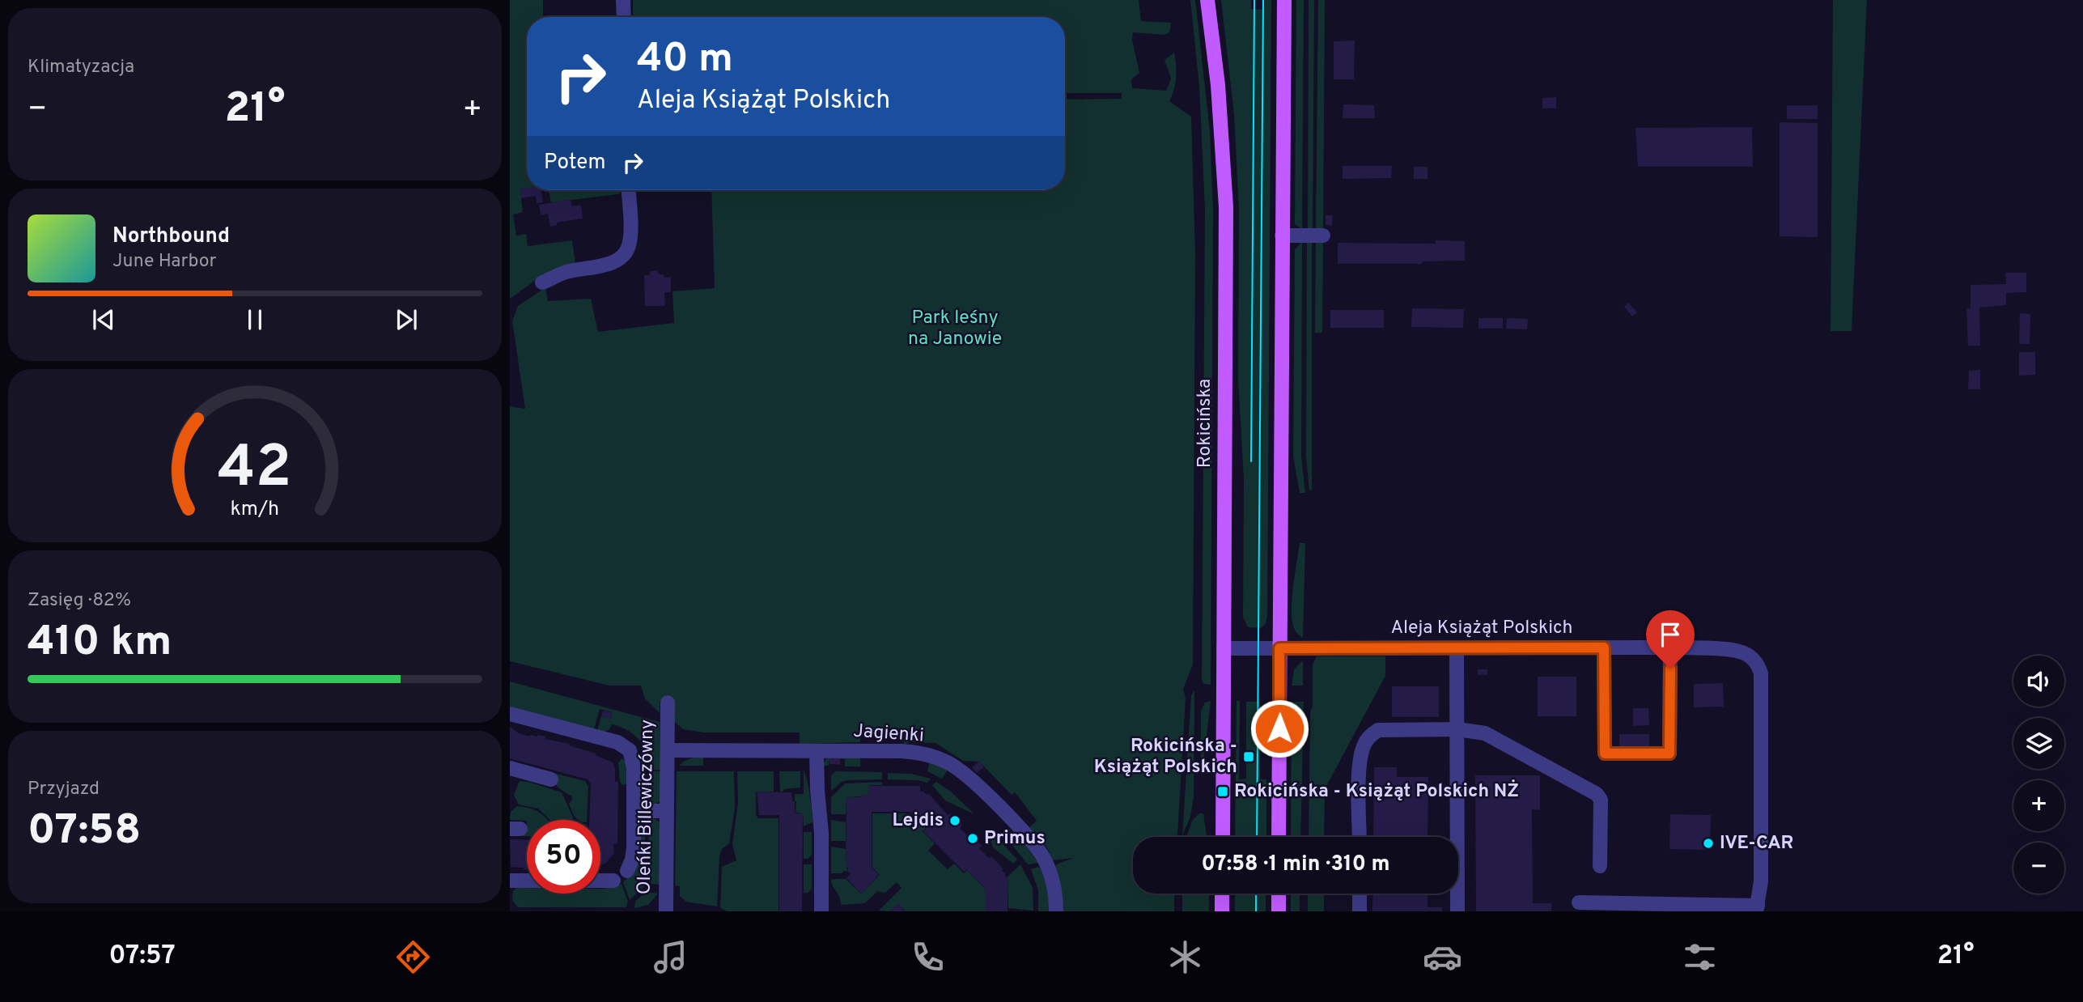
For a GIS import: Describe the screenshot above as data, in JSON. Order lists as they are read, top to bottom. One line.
{"streets":{"main road":["Rokicińska"],"street":["Aleja Książąt Polskich","Jagienki","Oleńki Billewiczówny"]},"crossings":[["Rokicińska","Aleja Książąt Polskich"],["Jagienki","Oleńki Billewiczówny"]],"parks":["Park leśny na Janowie"],"places":{"transit":["Rokicińska - Książąt Polskich","Rokicińska - Książąt Polskich NŻ"],"other":["Lejdis","Primus","IVE-CAR"]},"page":{"tile":["Klimatyzacja",["Zasięg · 82%","410 km"],["Przyjazd","07:58"]],"turn":["40 m","Aleja Książąt Polskich"],"heat":["−","21°","+"],"then":"Potem","song":["Northbound","June Harbor"],"map_buttons":["+","−"],"limit":"50","trip":"07:58 · 1 min · 310 m","tabs":["07:57","21°"],"gauge":["42","km/h"]}}
